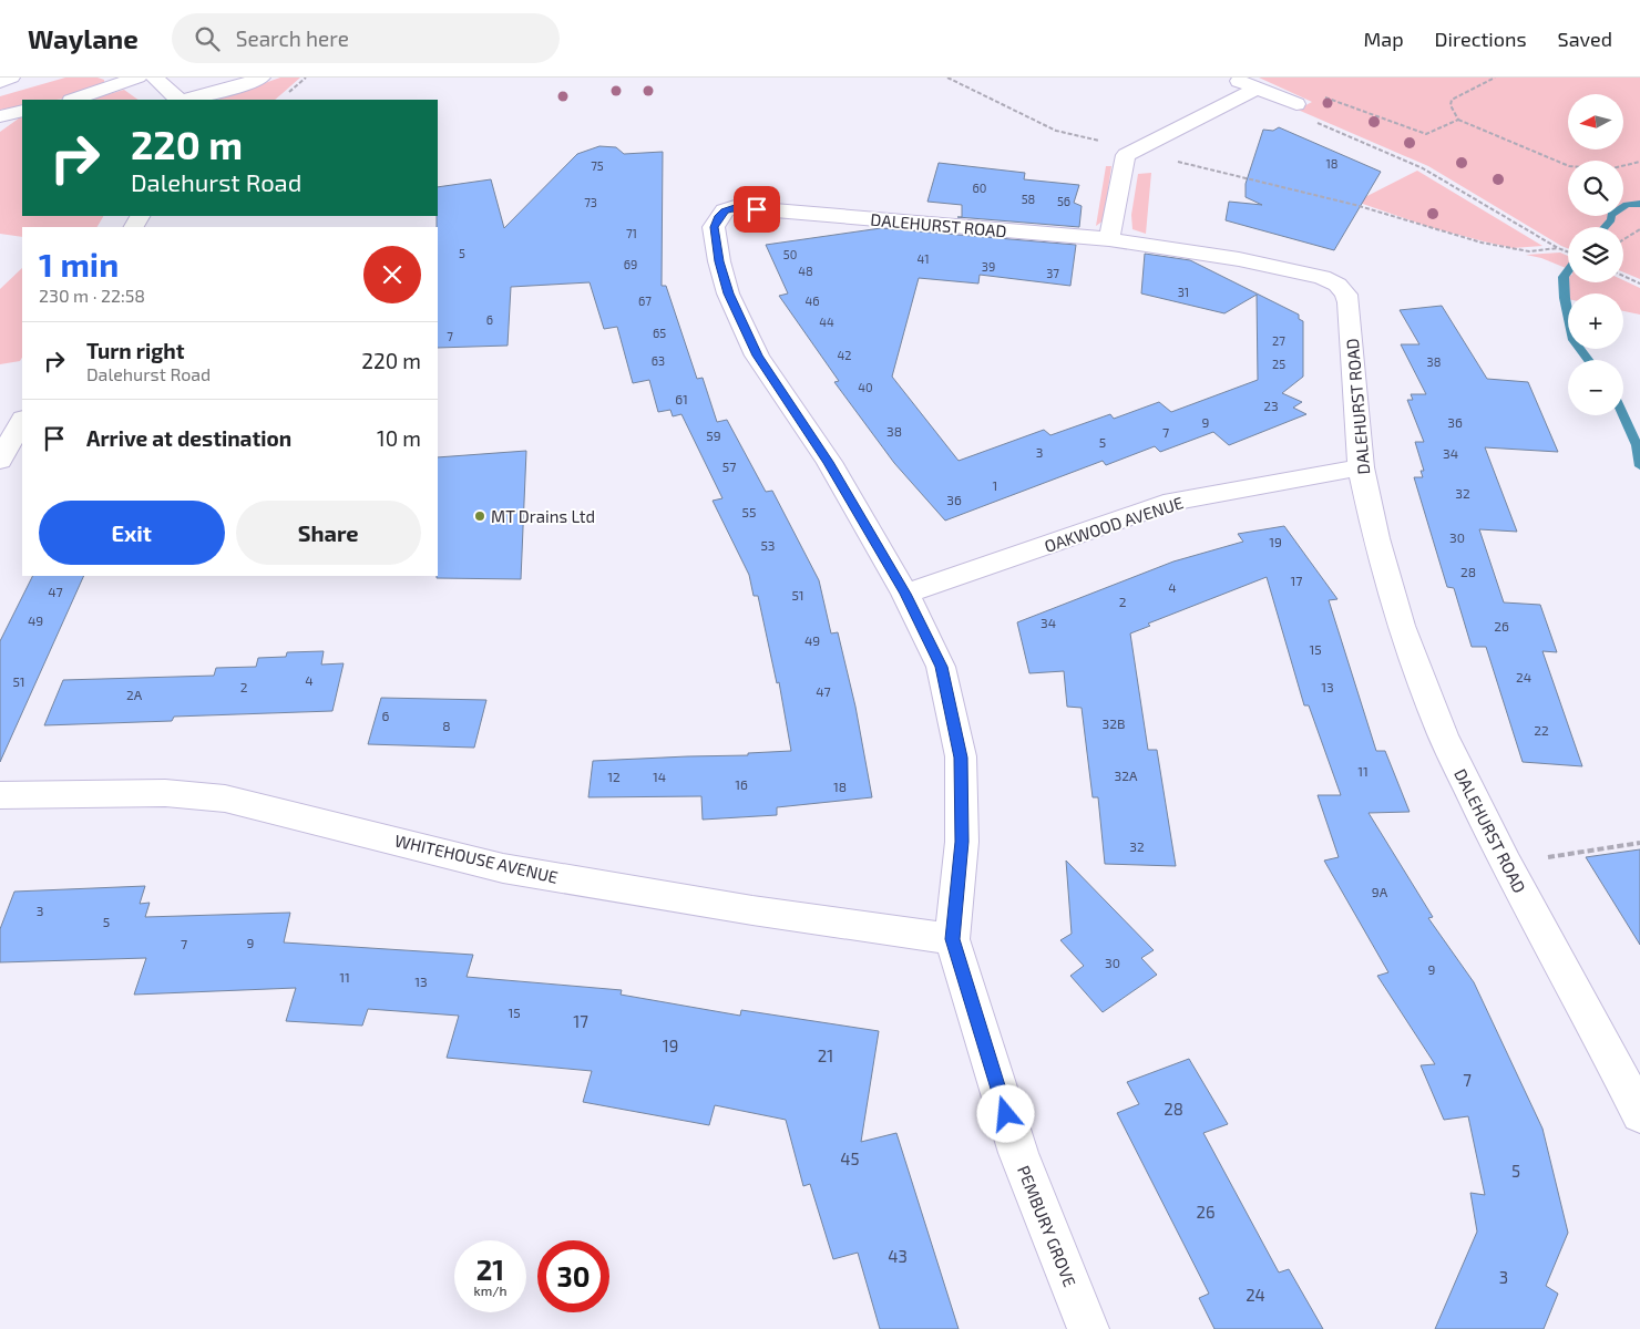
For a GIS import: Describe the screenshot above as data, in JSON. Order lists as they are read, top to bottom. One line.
{"streets":{"street":["DALEHURST ROAD","OAKWOOD AVENUE","WHITEHOUSE AVENUE","PEMBURY GROVE"]},"crossings":[["DALEHURST ROAD","OAKWOOD AVENUE"],["DALEHURST ROAD","PEMBURY GROVE"],["OAKWOOD AVENUE","PEMBURY GROVE"],["WHITEHOUSE AVENUE","PEMBURY GROVE"]],"places":["MT Drains Ltd"],"house_numbers":["18","75","60","58","56","73","71","5","50","41","69","39","48","37","31","67","46","6","44","65","7","27","42","63","38","25","40","61","23","9","36","38","7","59","5","3","34","57","1","32","36","55","30","19","53","28","17","4","47","51","2","49","34","26","49","15","24","4","51","2","13","47","2A","6","32B","8","22","11","32A","12","14","16","18","32","9A","3","5","9","7","30","9","11","13","15","17","19","21","7","28","45","5","26","43","3","24"],"north":"left","page":{"header":"Waylane","search":"Search here","nav":["Map","Directions","Saved"],"map_buttons":["+","−"],"turn":["220 m","Dalehurst Road"],"heading":["1 min","230 m · 22:58"],"list":[{"name":"Turn right","note":"Dalehurst Road","value":"220 m"},{"name":"Arrive at destination","value":"10 m"}],"buttons":["Exit","Share"],"speed":"21 km/h","limit":"30"}}
